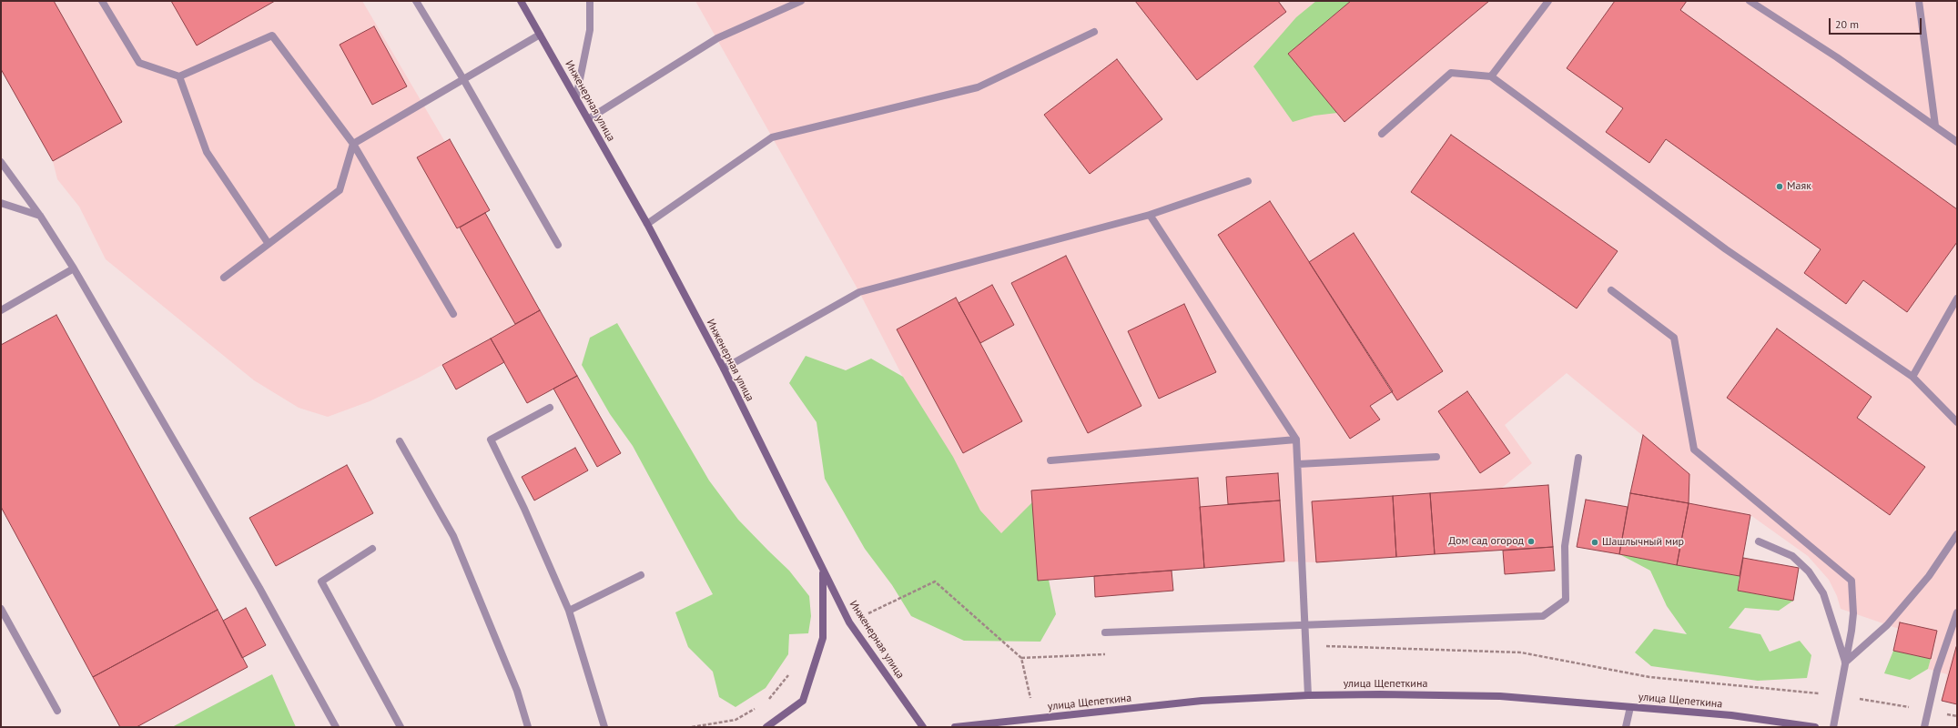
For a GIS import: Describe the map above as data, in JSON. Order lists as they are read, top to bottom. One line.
{"streets":{"street":["Инженерная улица","улица Щепеткина"]},"places":["Маяк","Дом сад огород","Шашлычный мир"],"scale_bar":"20 m"}
